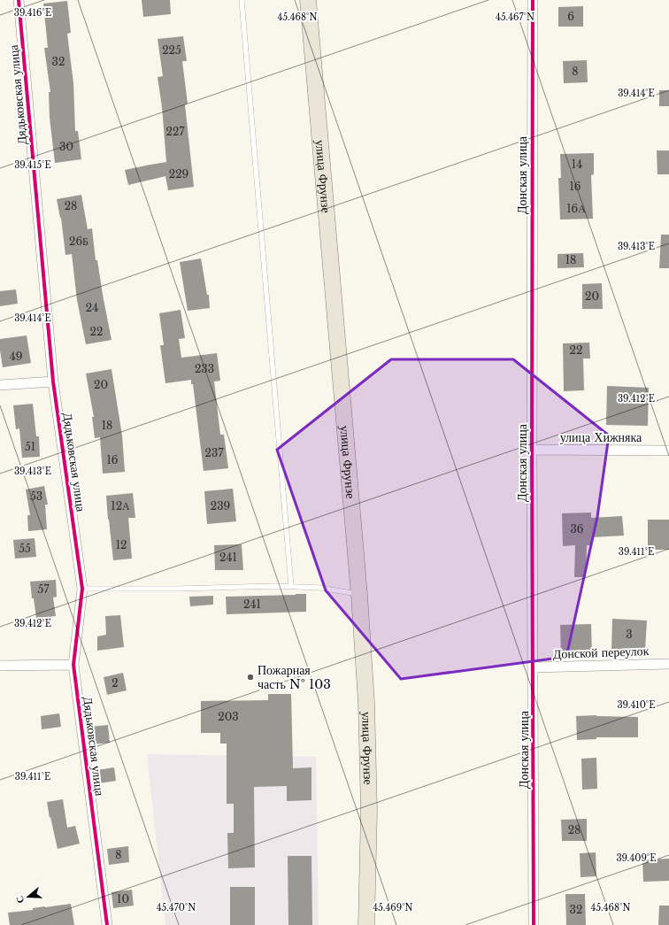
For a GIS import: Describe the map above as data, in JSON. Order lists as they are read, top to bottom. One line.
{"streets":{"main road":["улица Фрунзе"],"street":["Дядьковская улица","Донская улица","улица Хижняка","Донской переулок"]},"crossings":[["Донская улица","улица Хижняка"],["Донская улица","Донской переулок"]],"places":["Пожарная часть № 103"],"house_numbers":["6","225","32","8","227","30","14","229","16","28","16А","26Б","18","20","24","22","22","49","233","20","18","51","237","16","53","12А","239","36","12","55","241","57","241","3","2","203","28","8","10","32"],"north":"left","coordinates":["39.416°E","45.468°N","45.467°N","39.414°E","39.415°E","39.413°E","39.412°E","39.411°E","39.410°E","39.409°E","45.470°N","45.469°N"]}
